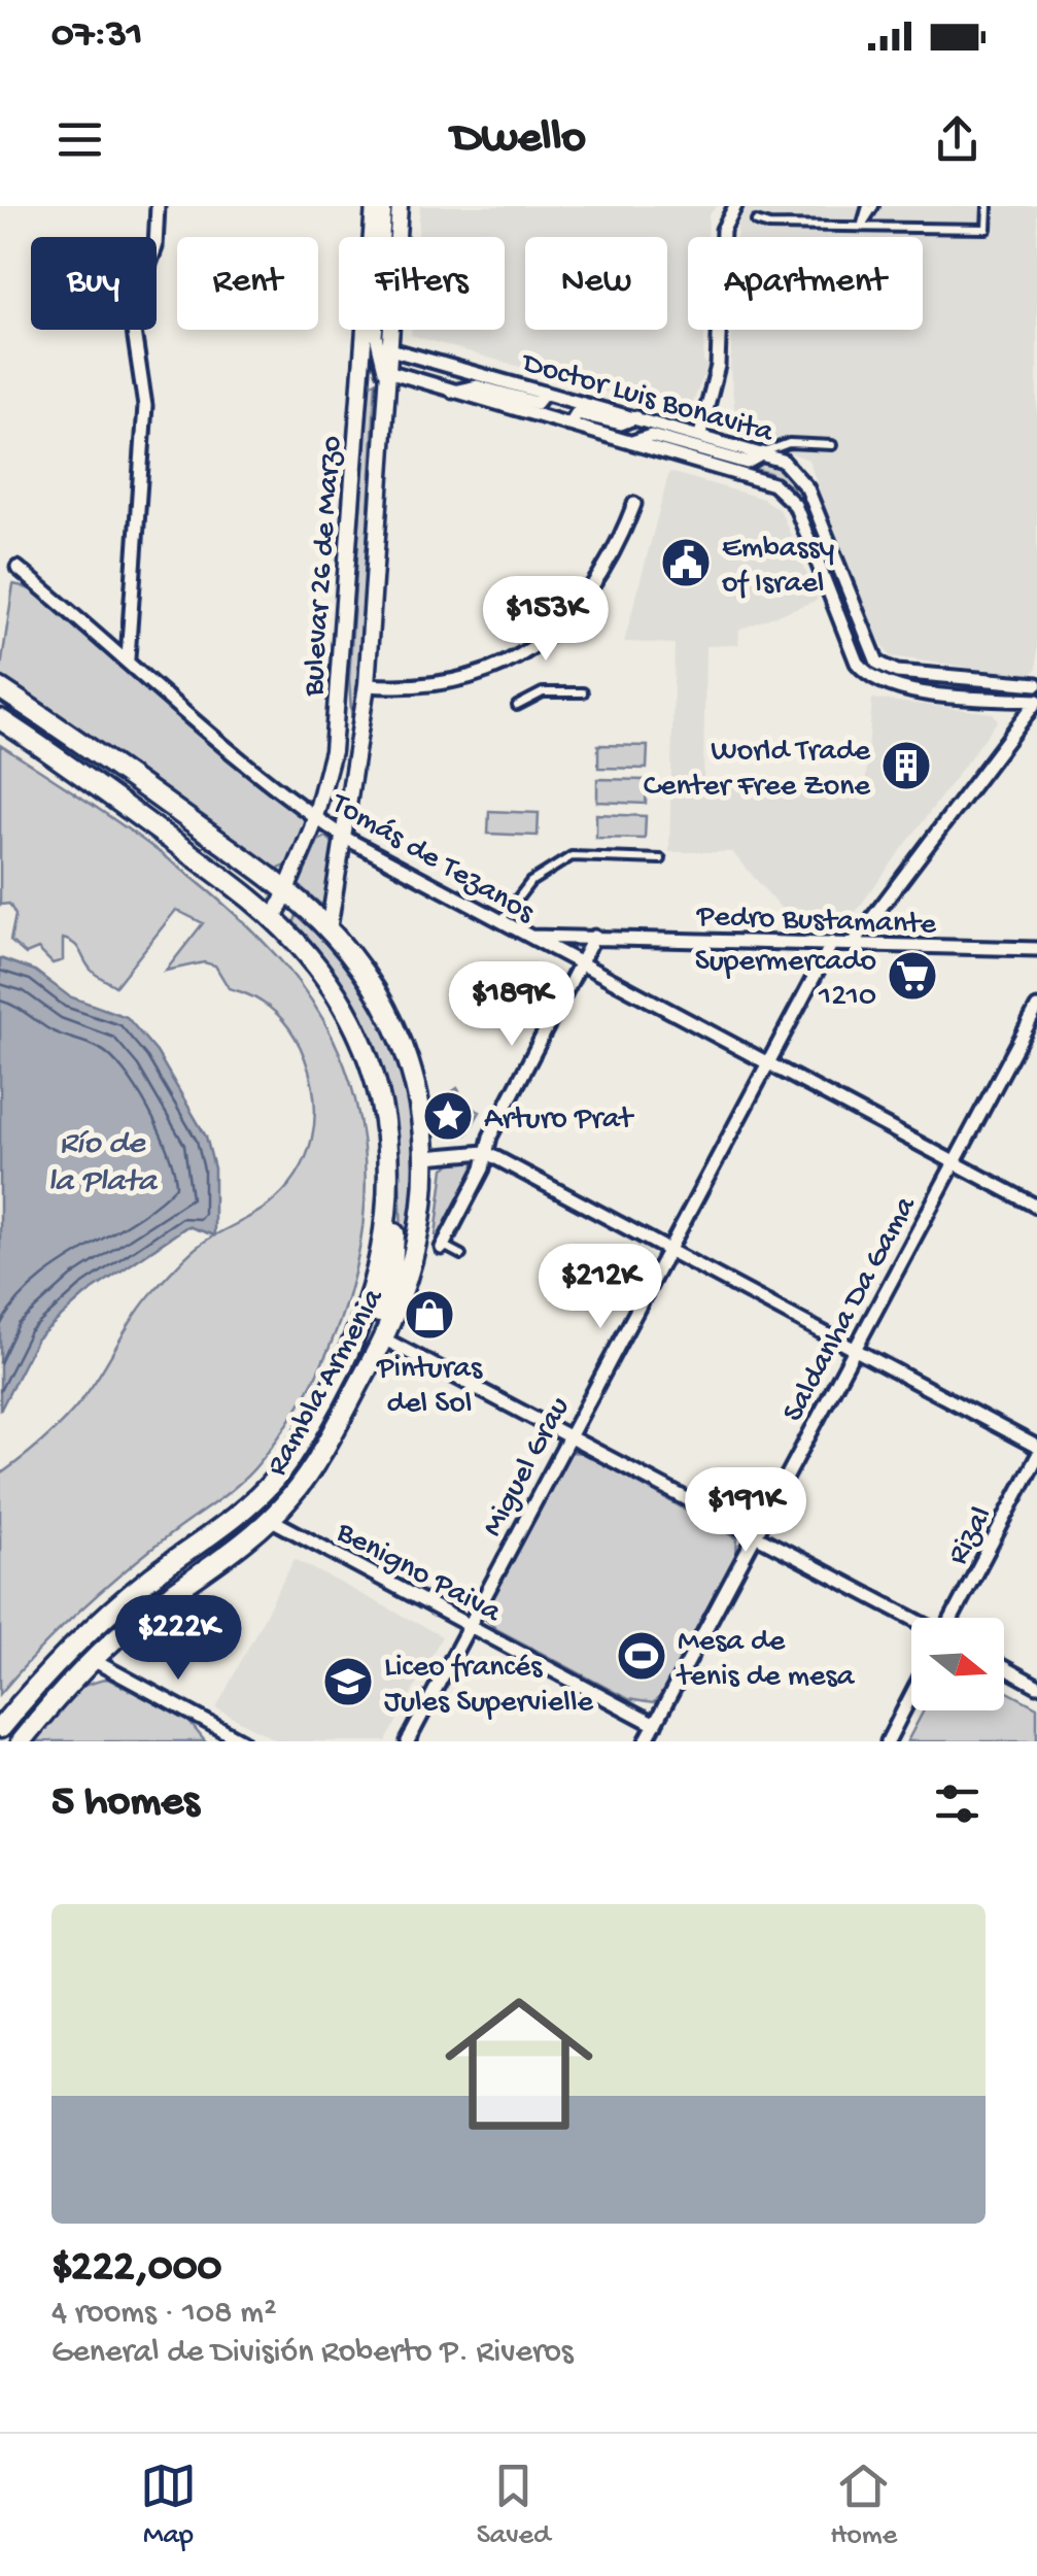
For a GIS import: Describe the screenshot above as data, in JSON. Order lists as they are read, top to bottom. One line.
{"streets":{"main road":["Rambla Armenia"],"street":["Doctor Luis Bonavita","Bulevar 26 de Marzo","Tomás de Tezanos","Pedro Bustamante","Saldanha Da Gama","Miguel Grau","Rizal","Benigno Paiva"]},"crossings":[["Doctor Luis Bonavita","Bulevar 26 de Marzo"],["Bulevar 26 de Marzo","Tomás de Tezanos"],["Bulevar 26 de Marzo","Rambla Armenia"],["Tomás de Tezanos","Pedro Bustamante"],["Tomás de Tezanos","Saldanha Da Gama"],["Tomás de Tezanos","Miguel Grau"],["Pedro Bustamante","Miguel Grau"],["Saldanha Da Gama","Benigno Paiva"],["Rambla Armenia","Benigno Paiva"],["Miguel Grau","Benigno Paiva"]],"water":["Río de la Plata"],"places":{"public building":["Embassy of Israel"],"building":["World Trade Center Free Zone"],"supermarket":["Supermercado 1210"],"place":["Arturo Prat"],"shop":["Pinturas del Sol"],"sports":["Mesa de tenis de mesa"],"school or university":["Liceo francés Jules Supervielle"]},"north":"right","page":{"status":"07:31","header":"Dwello","chip":["Buy","Rent","Filters","New","Apartment"],"price":["$153K","$189K","$212K","$191K","$222K"],"heading":"5 homes","list":[{"name":"$222,000","note":"4 rooms · 108 m² · General de División Roberto P. Riveros"}],"tabs":["Map","Saved","Home"]}}
